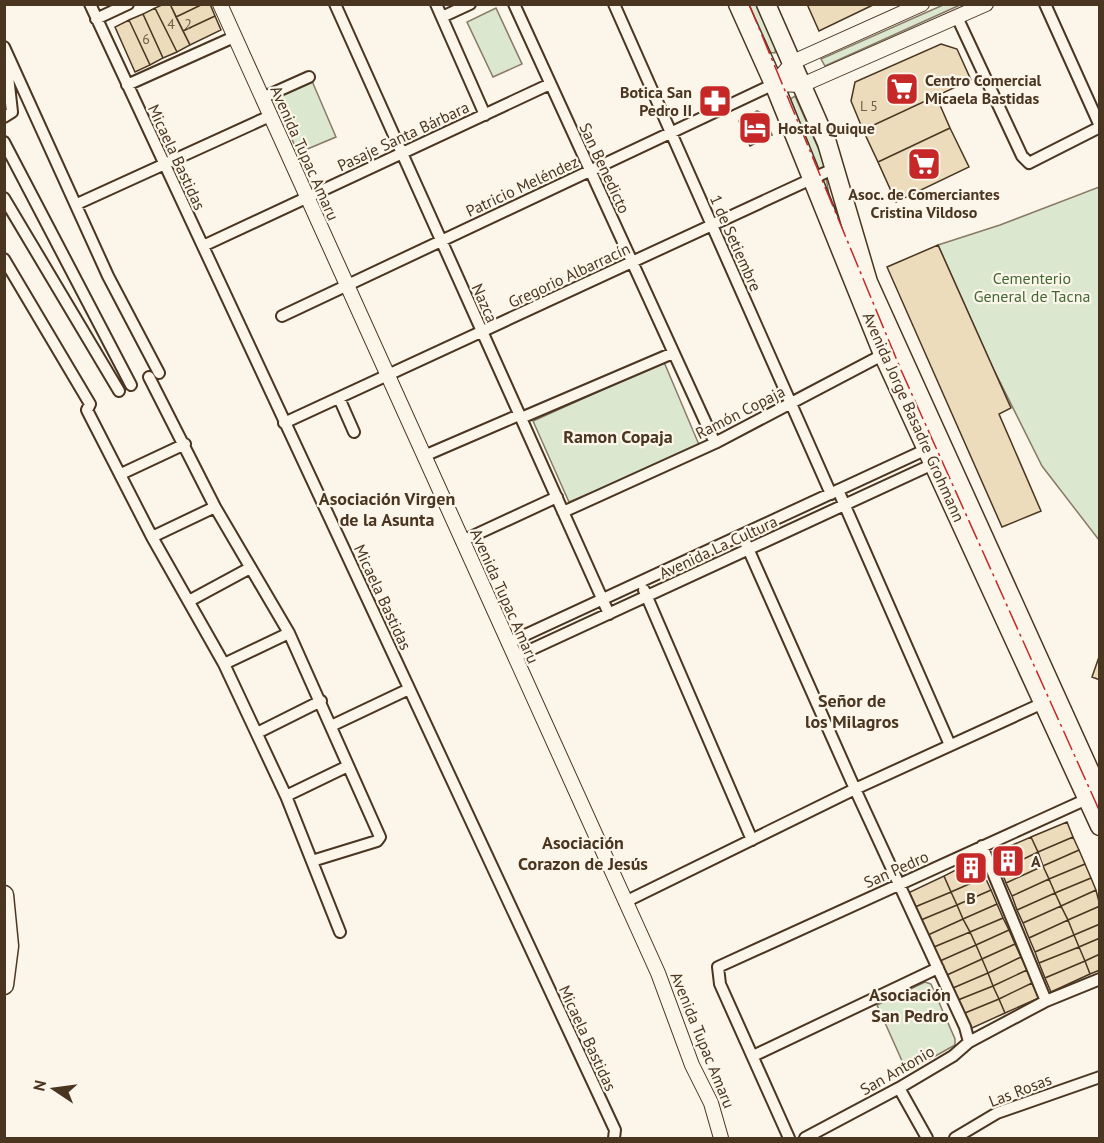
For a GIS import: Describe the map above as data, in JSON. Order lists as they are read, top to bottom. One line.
{"streets":{"highway":["Avenida Jorge Basadre Grohmann"],"street":["Pasaje Santa Bárbara","Avenida Tupac Amaru","Micaela Bastidas","San Benedicto","Patricio Meléndez","1 de Setiembre","Gregorio Albarracín","Nazca","Ramón Copaja","Avenida La Cultura","San Pedro","San Antonio","Las Rosas"]},"crossings":[["Pasaje Santa Bárbara","Avenida Tupac Amaru"],["Pasaje Santa Bárbara","Micaela Bastidas"],["Pasaje Santa Bárbara","San Benedicto"],["Pasaje Santa Bárbara","Nazca"],["Avenida Tupac Amaru","Patricio Meléndez"],["Avenida Tupac Amaru","Gregorio Albarracín"],["Avenida Tupac Amaru","Avenida La Cultura"],["Micaela Bastidas","Gregorio Albarracín"],["San Benedicto","Patricio Meléndez"],["San Benedicto","Gregorio Albarracín"],["San Benedicto","Ramón Copaja"],["Patricio Meléndez","1 de Setiembre"],["Patricio Meléndez","Nazca"],["Patricio Meléndez","Avenida Jorge Basadre Grohmann"],["1 de Setiembre","Gregorio Albarracín"],["1 de Setiembre","Ramón Copaja"],["1 de Setiembre","Avenida La Cultura"],["Gregorio Albarracín","Nazca"],["Gregorio Albarracín","Avenida Jorge Basadre Grohmann"],["Nazca","Ramón Copaja"],["Nazca","Avenida La Cultura"],["Ramón Copaja","Avenida Jorge Basadre Grohmann"],["Avenida Jorge Basadre Grohmann","Avenida La Cultura"],["Avenida Jorge Basadre Grohmann","San Pedro"]],"districts":["Ramon Copaja","Asociación Virgen de la Asunta","Señor de los Milagros","Asociación Corazon de Jesús","Asociación San Pedro"],"parks":["Cementerio General de Tacna"],"places":{"supermarket":["Centro Comercial Micaela Bastidas","Asoc. de Comerciantes Cristina Vildoso"],"pharmacy":["Botica San Pedro II"],"hotel":["Hostal Quique"],"building":["A","B"]},"house_numbers":["4","2","6","L 5"],"north":"left"}
